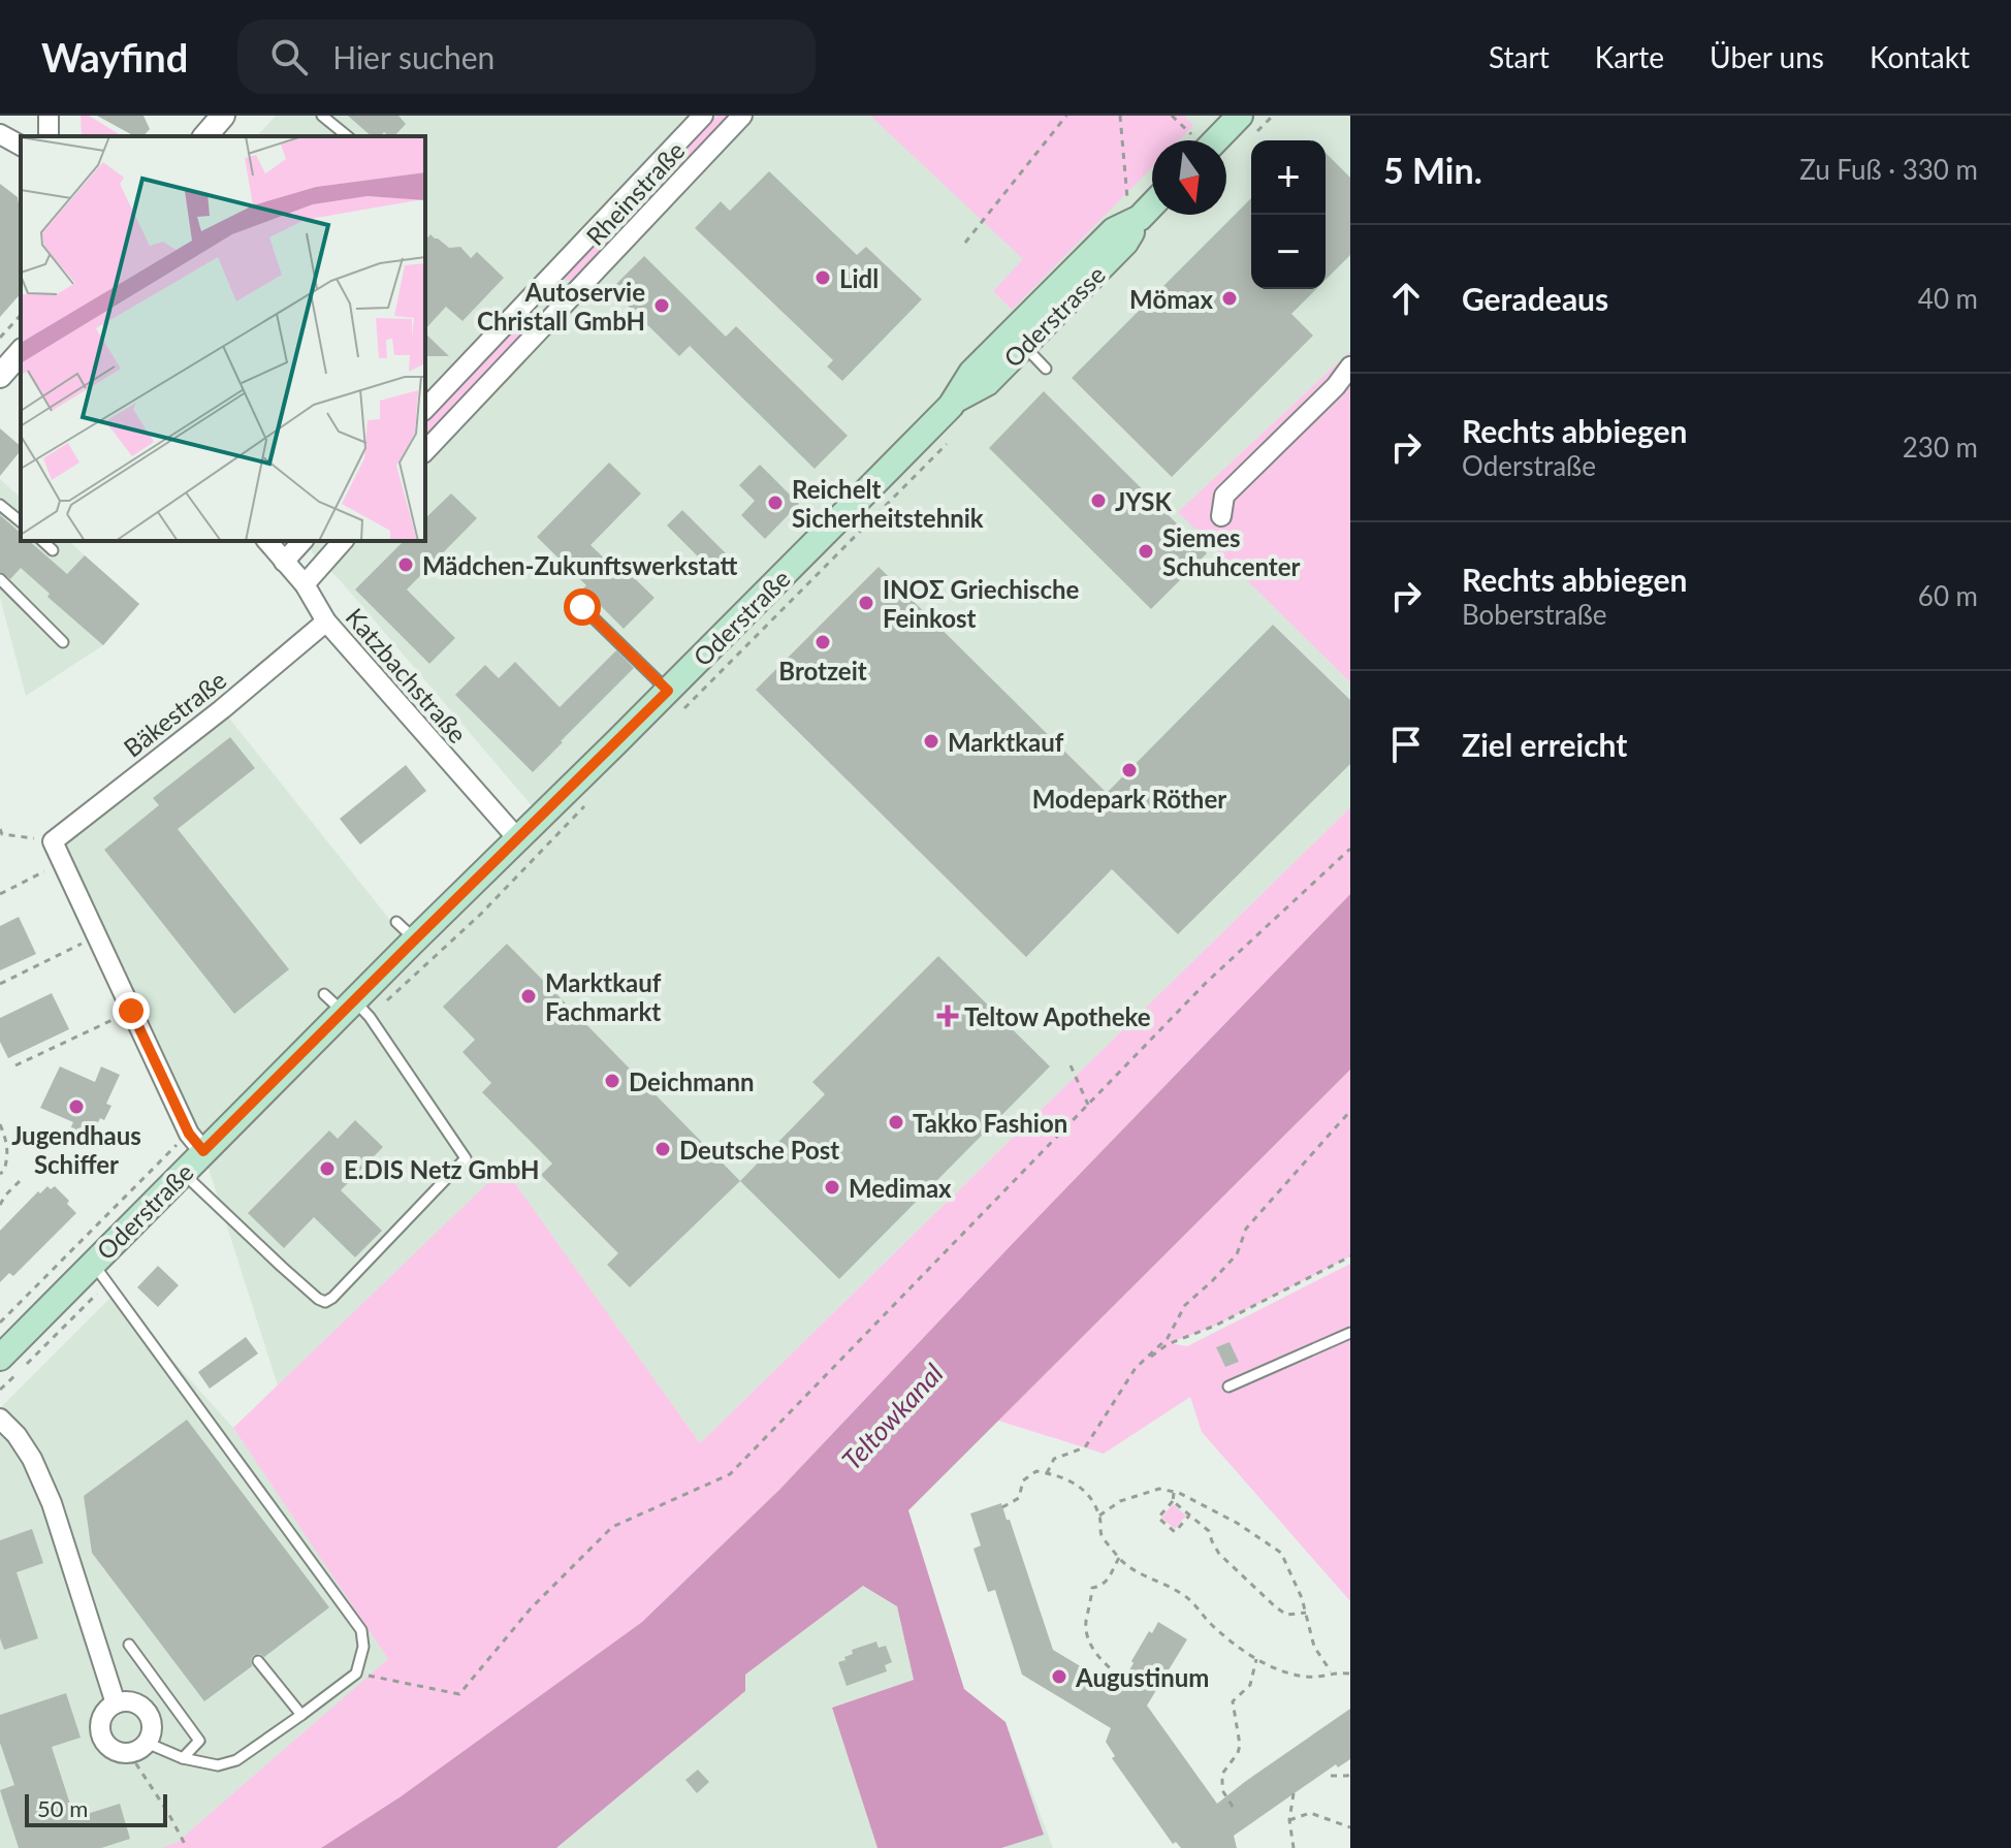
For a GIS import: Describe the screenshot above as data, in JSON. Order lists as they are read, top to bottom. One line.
{"streets":{"main road":["Oderstraße"],"street":["Rheinstraße","Katzbachstraße","Bäkestraße"]},"crossings":[["Oderstraße","Katzbachstraße"],["Katzbachstraße","Bäkestraße"]],"water":["Teltowkanal"],"places":{"other":["Lidl","Mömax","Autoservie Christall GmbH","JYSK","Reichelt Sicherheitstehnik","Siemes Schuhcenter","Mädchen-Zukunftswerkstatt","INOΣ Griechische Feinkost","Brotzeit","Marktkauf","Modepark Röther","Marktkauf Fachmarkt","Deichmann","Jugendhaus Schiffer","Takko Fashion","Deutsche Post","E.DIS Netz GmbH","Medimax","Augustinum"],"health":["Teltow Apotheke"]},"scale_bar":"50 m","north":"bottom","page":{"header":"Wayfind","search":"Hier suchen","nav":["Start","Karte","Über uns","Kontakt"],"heading":["5 Min.","Zu Fuß · 330 m"],"map_buttons":["+","−"],"list":[["Geradeaus","40 m"],["Rechts abbiegen","Oderstraße","230 m"],["Rechts abbiegen","Boberstraße","60 m"],"Ziel erreicht"],"scale":"50 m"}}
